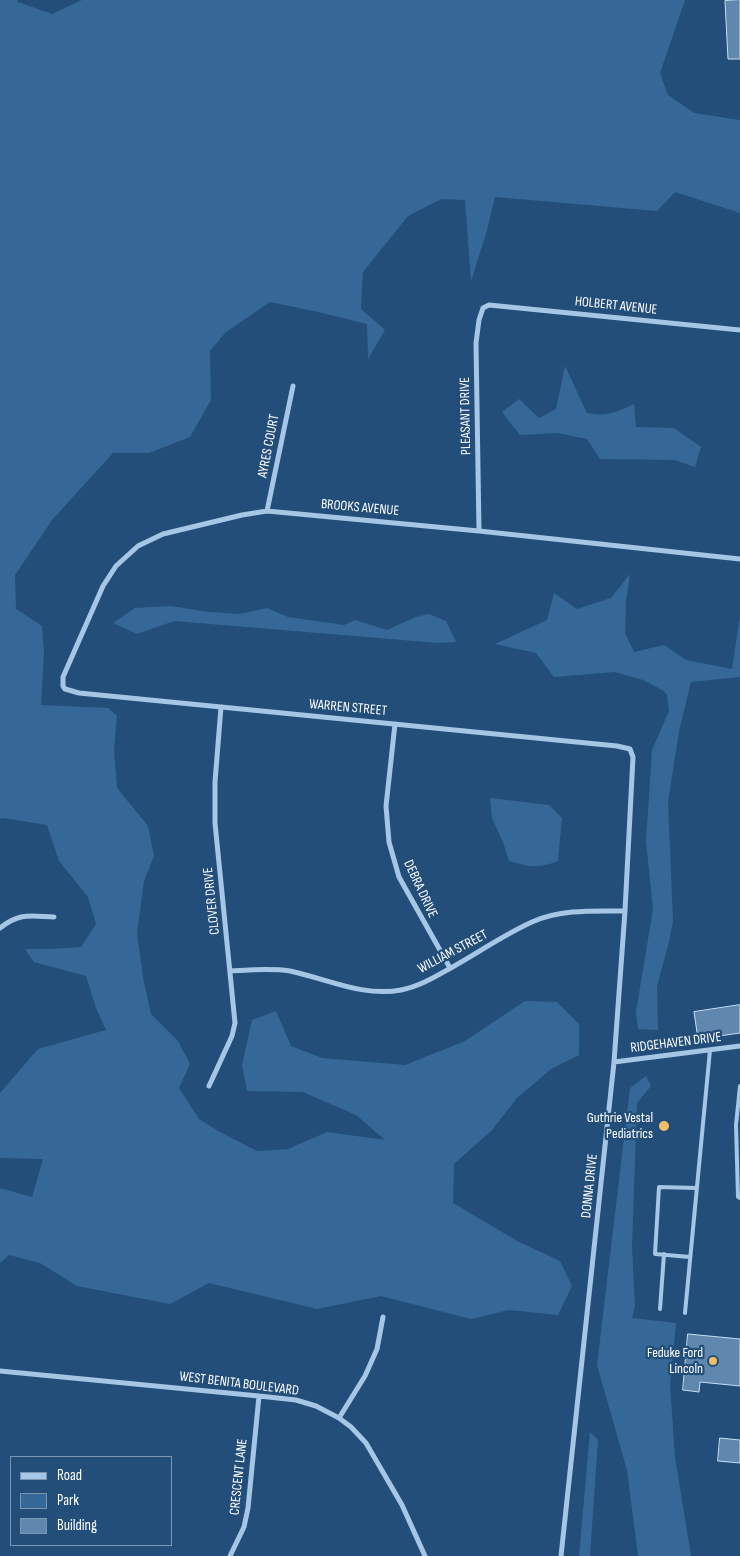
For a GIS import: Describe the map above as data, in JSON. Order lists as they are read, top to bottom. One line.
{"streets":{"street":["HOLBERT AVENUE","PLEASANT DRIVE","AYRES COURT","BROOKS AVENUE","WARREN STREET","DEBRA DRIVE","CLOVER DRIVE","WILLIAM STREET","RIDGEHAVEN DRIVE","DONNA DRIVE","WEST BENITA BOULEVARD","CRESCENT LANE"]},"crossings":[["HOLBERT AVENUE","PLEASANT DRIVE"],["PLEASANT DRIVE","BROOKS AVENUE"],["AYRES COURT","BROOKS AVENUE"],["BROOKS AVENUE","WARREN STREET"],["WARREN STREET","DEBRA DRIVE"],["WARREN STREET","CLOVER DRIVE"],["WARREN STREET","DONNA DRIVE"],["DEBRA DRIVE","WILLIAM STREET"],["CLOVER DRIVE","WILLIAM STREET"],["WILLIAM STREET","DONNA DRIVE"],["RIDGEHAVEN DRIVE","DONNA DRIVE"],["WEST BENITA BOULEVARD","CRESCENT LANE"]],"places":["Guthrie Vestal Pediatrics","Feduke Ford Lincoln"],"legend":["Road","Park","Building"]}
